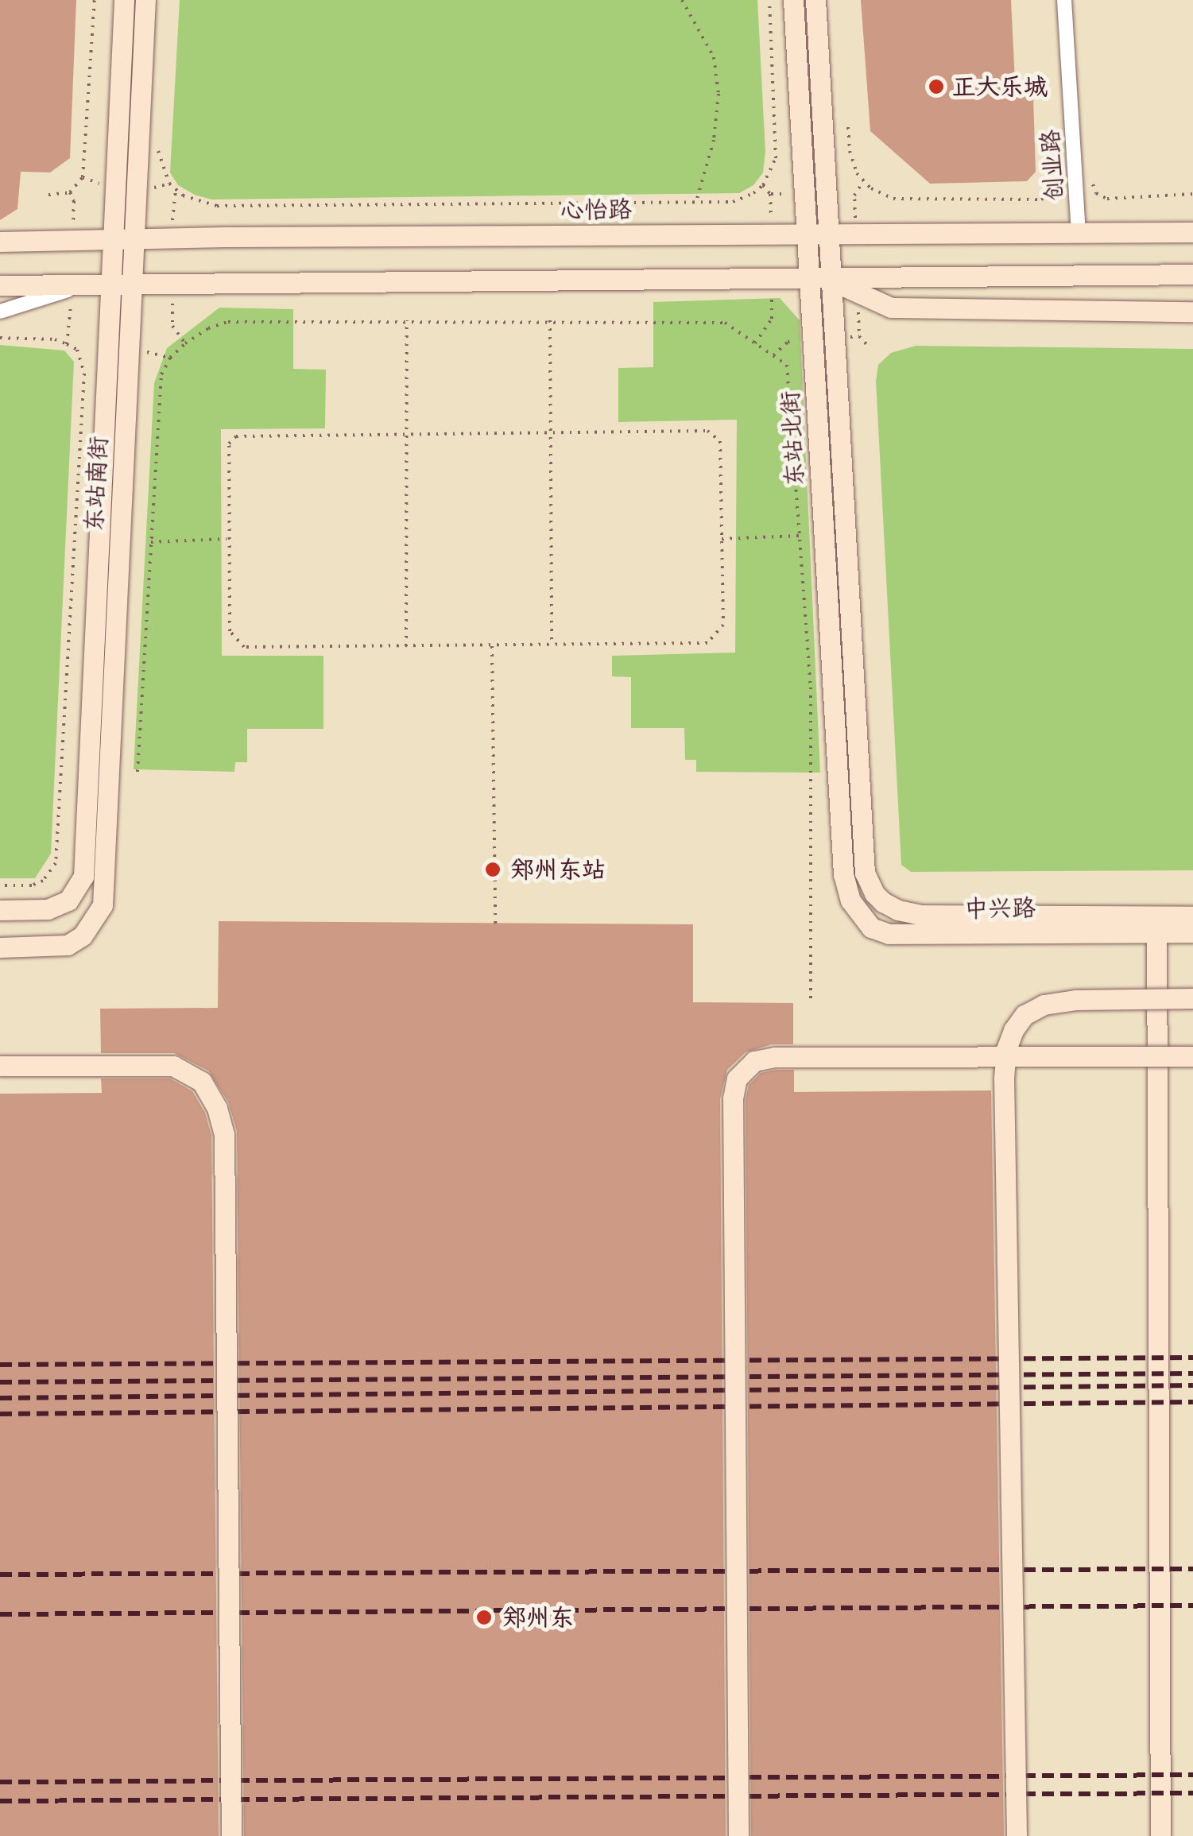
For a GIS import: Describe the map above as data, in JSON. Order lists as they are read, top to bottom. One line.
{"streets":{"street":["创业路","心怡路","东站北街","东站南街","中兴路"]},"crossings":[["创业路","心怡路"],["心怡路","东站北街"],["心怡路","东站南街"],["东站北街","中兴路"]],"places":["正大乐城","郑州东站","郑州东"]}
